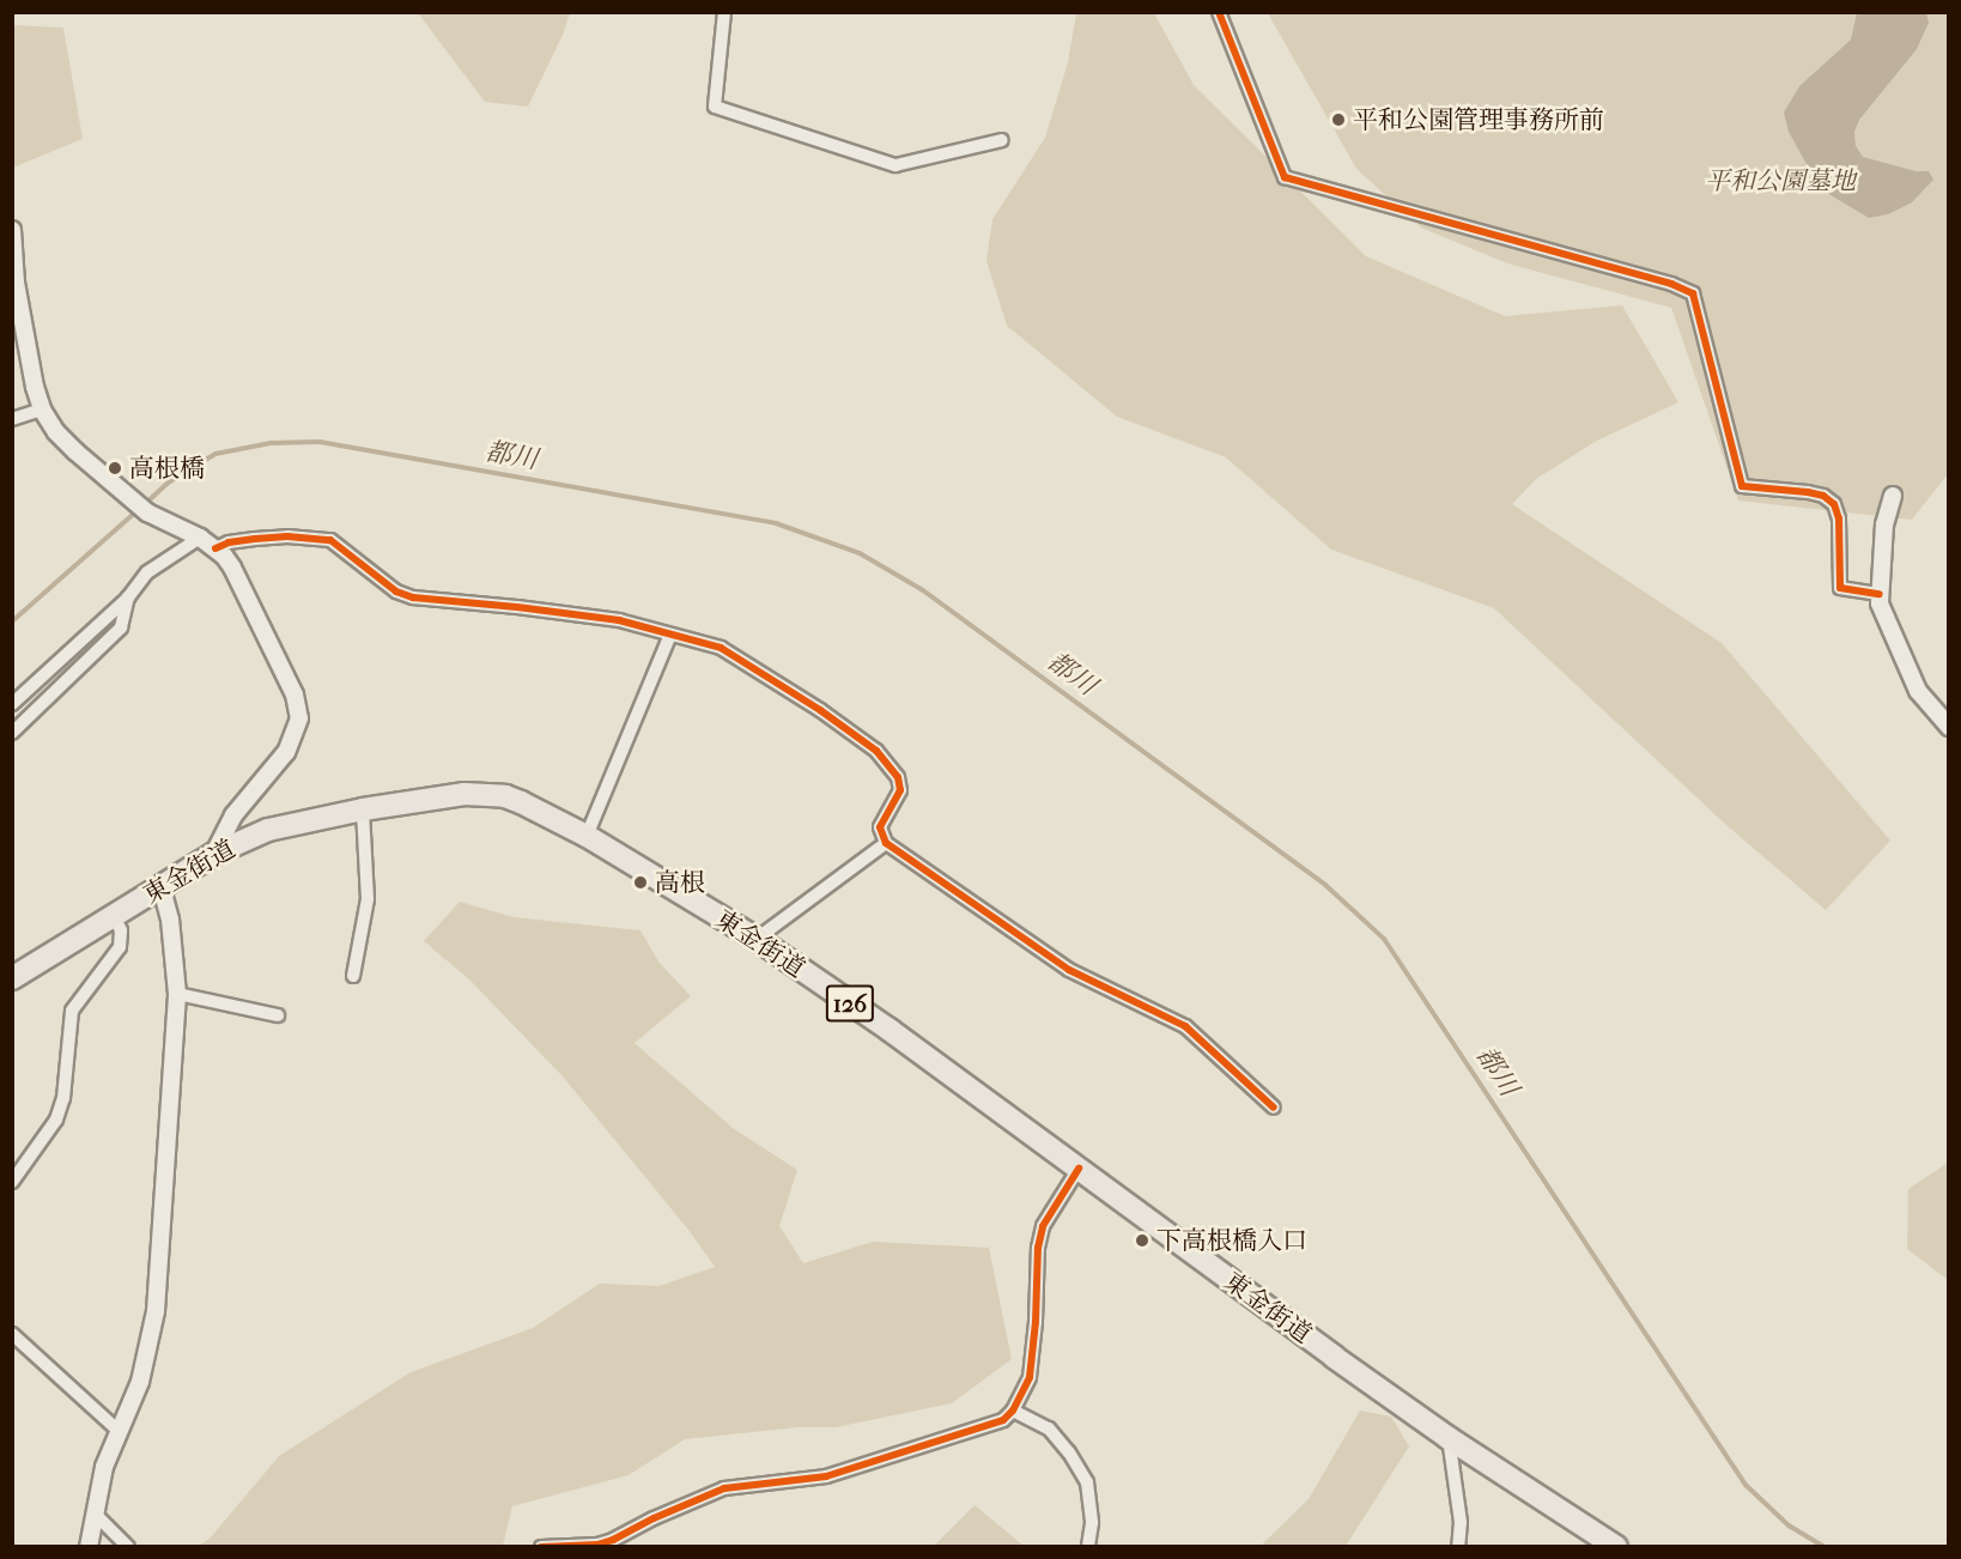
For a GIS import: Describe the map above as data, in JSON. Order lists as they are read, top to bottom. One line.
{"streets":{"highway":["東金街道","126"]},"water":["都川"],"parks":["平和公園墓地"],"places":["平和公園管理事務所前","高根橋","高根","下高根橋入口"]}
